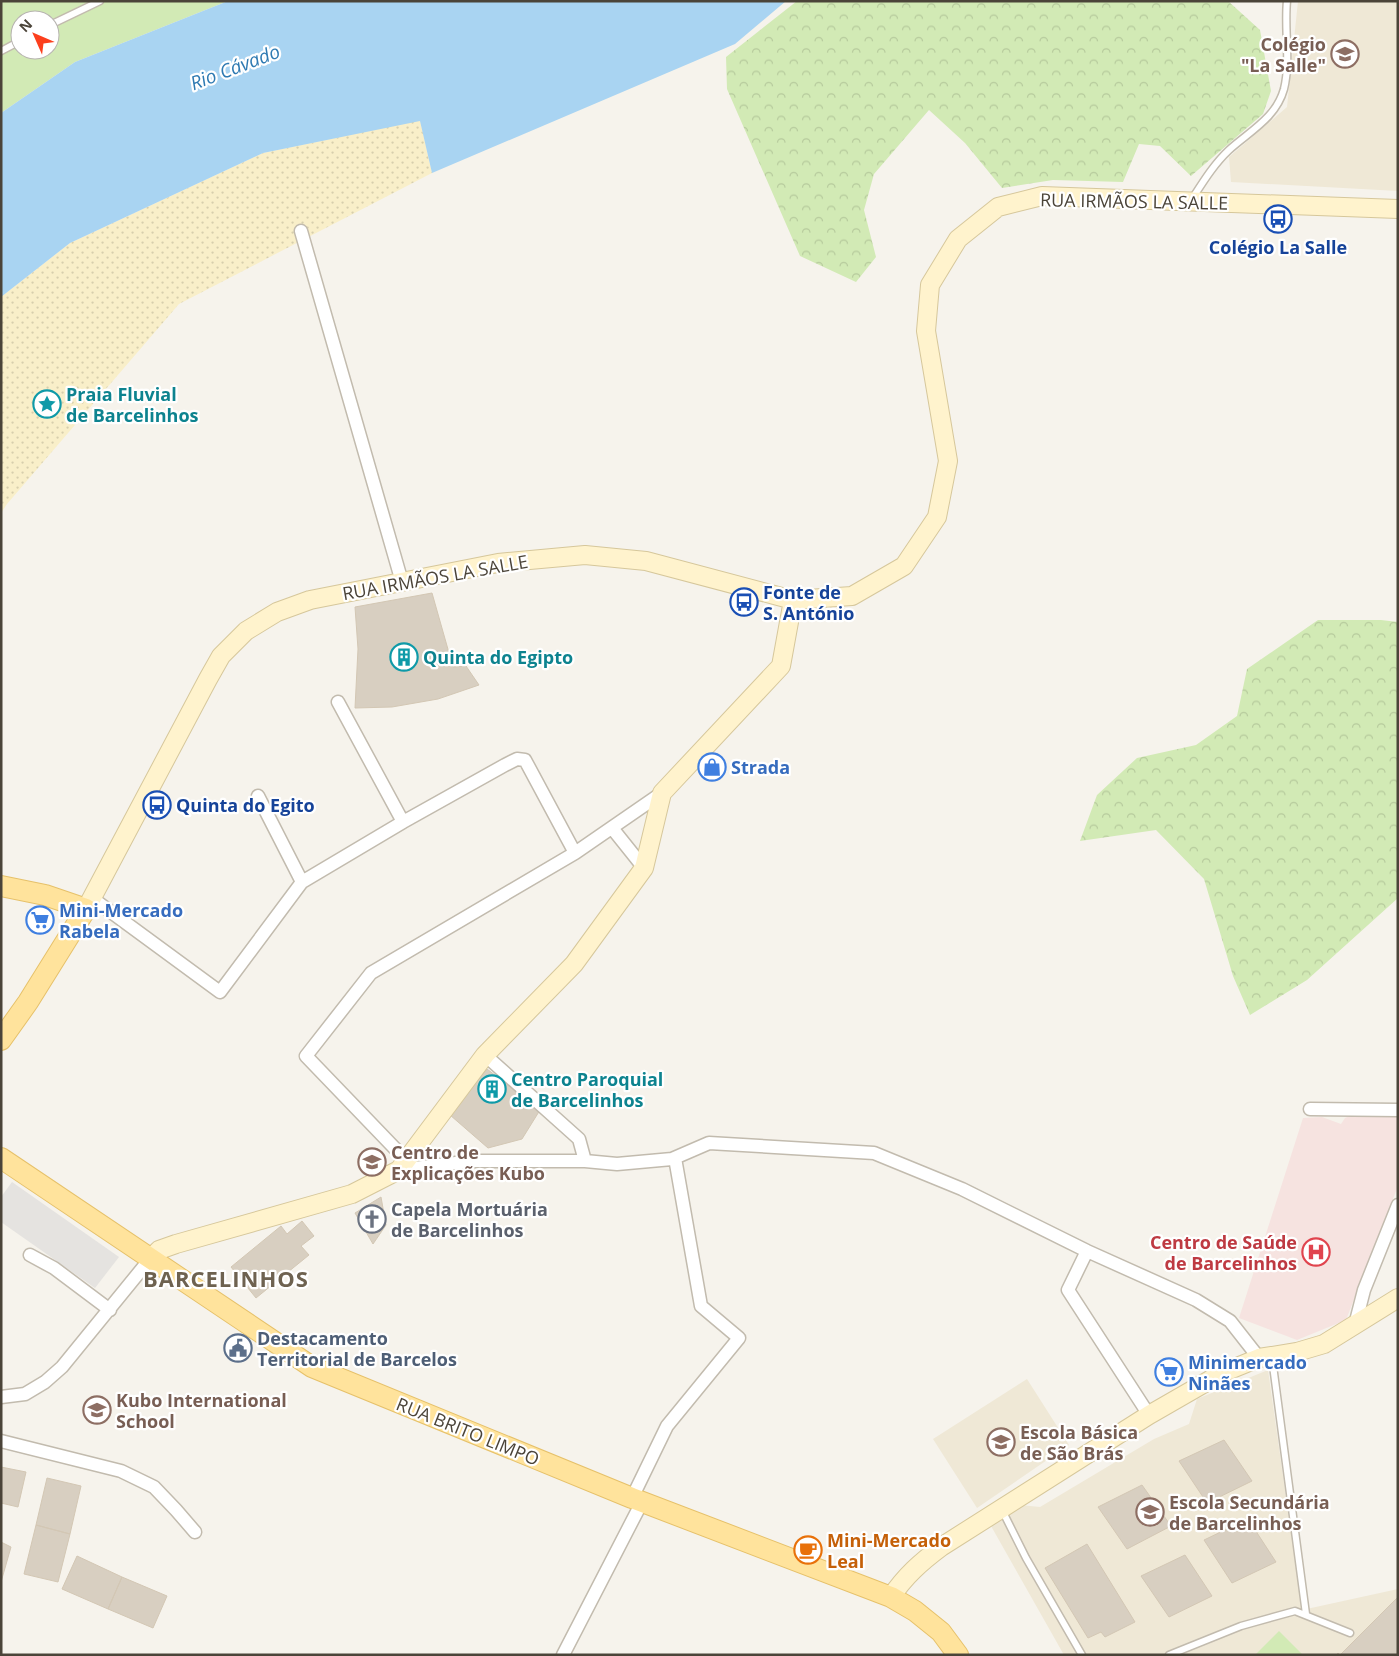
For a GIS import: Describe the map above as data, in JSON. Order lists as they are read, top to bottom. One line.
{"streets":{"main road":["RUA IRMÃOS LA SALLE","RUA BRITO LIMPO"]},"districts":["BARCELINHOS"],"water":["Rio Cávado"],"places":{"school or university":["Colégio \"La Salle\"","Centro de Explicações Kubo","Kubo International School","Escola Básica de São Brás","Escola Secundária de Barcelinhos"],"bus stop":["Colégio La Salle","Fonte de S. António","Quinta do Egito"],"place":["Praia Fluvial de Barcelinhos"],"building":["Quinta do Egipto","Centro Paroquial de Barcelinhos"],"shop":["Strada"],"supermarket":["Mini-Mercado Rabela","Minimercado Ninães"],"church":["Capela Mortuária de Barcelinhos"],"hospital":["Centro de Saúde de Barcelinhos"],"public building":["Destacamento Territorial de Barcelos"],"cafe":["Mini-Mercado Leal"]},"north":"top left"}
